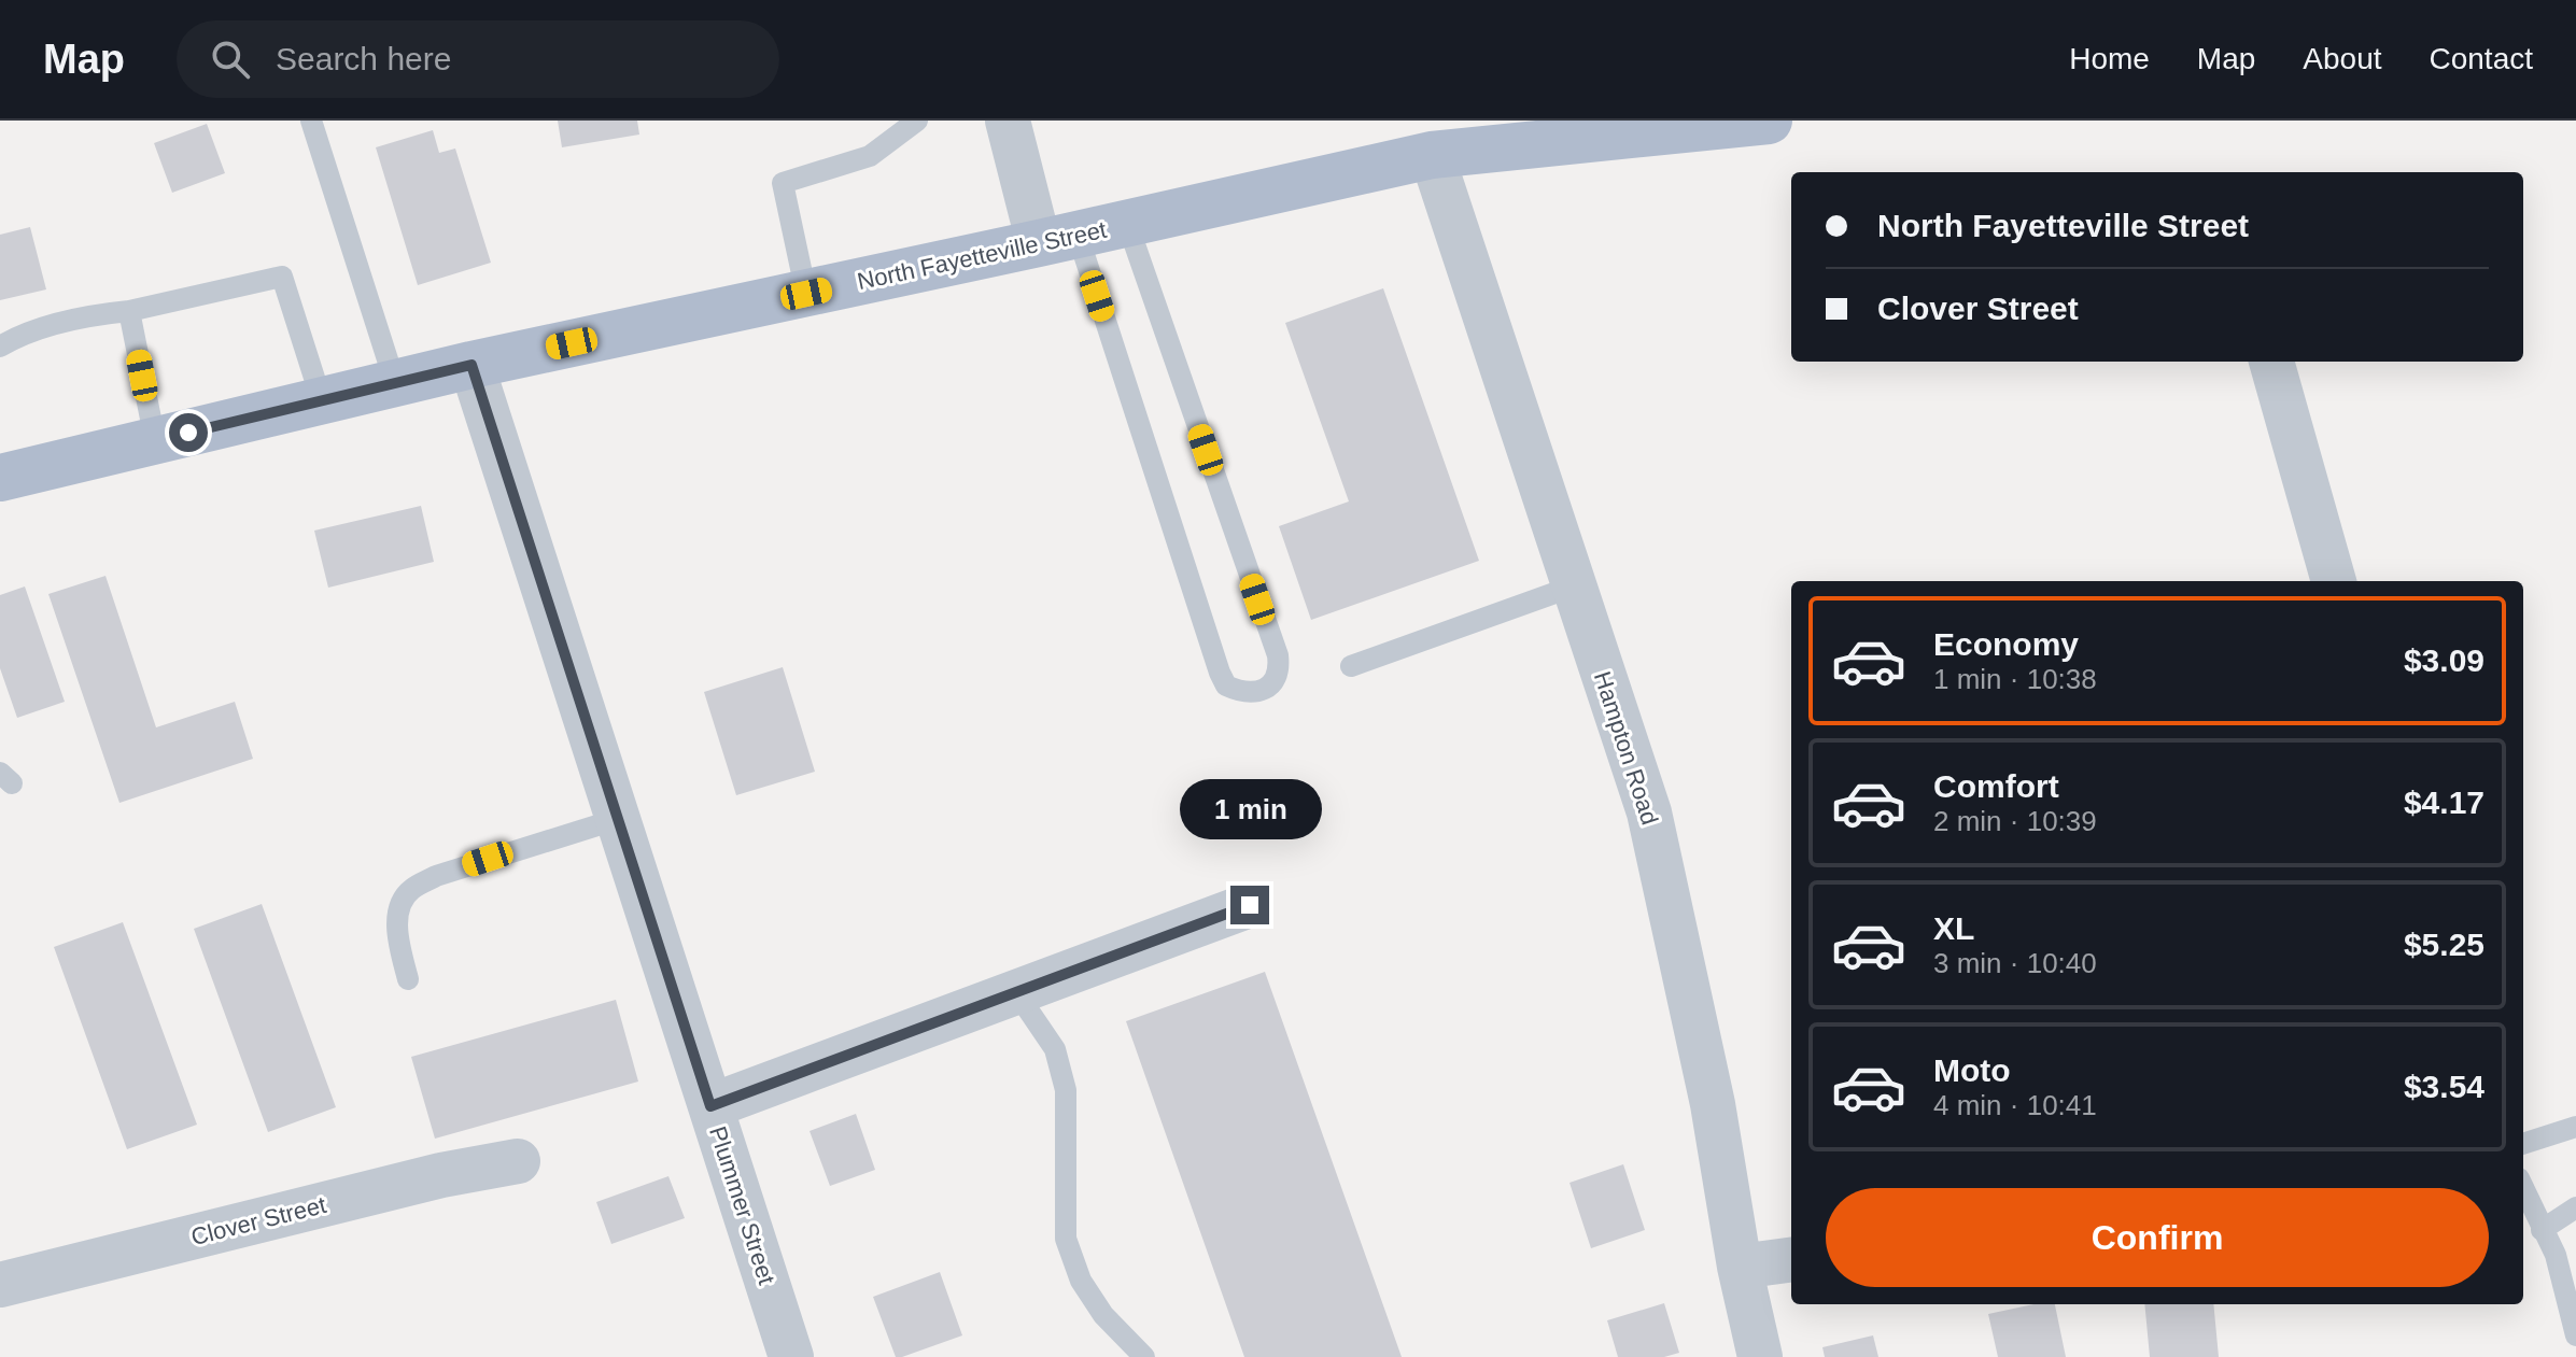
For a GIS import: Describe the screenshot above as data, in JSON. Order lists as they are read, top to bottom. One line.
{"streets":{"main road":["North Fayetteville Street"],"street":["Hampton Road","Plummer Street","Clover Street"]},"crossings":[["North Fayetteville Street","Hampton Road"],["North Fayetteville Street","Plummer Street"]],"page":{"header":"Map","search":"Search here","nav":["Home","Map","About","Contact"],"banner":["North Fayetteville Street","Clover Street"],"list":[{"name":"Economy","note":"1 min · 10:38","value":"$3.09"},{"name":"Comfort","note":"2 min · 10:39","value":"$4.17"},{"name":"XL","note":"3 min · 10:40","value":"$5.25"},{"name":"Moto","note":"4 min · 10:41","value":"$3.54"}],"bubble":"1 min","buttons":"Confirm"}}
